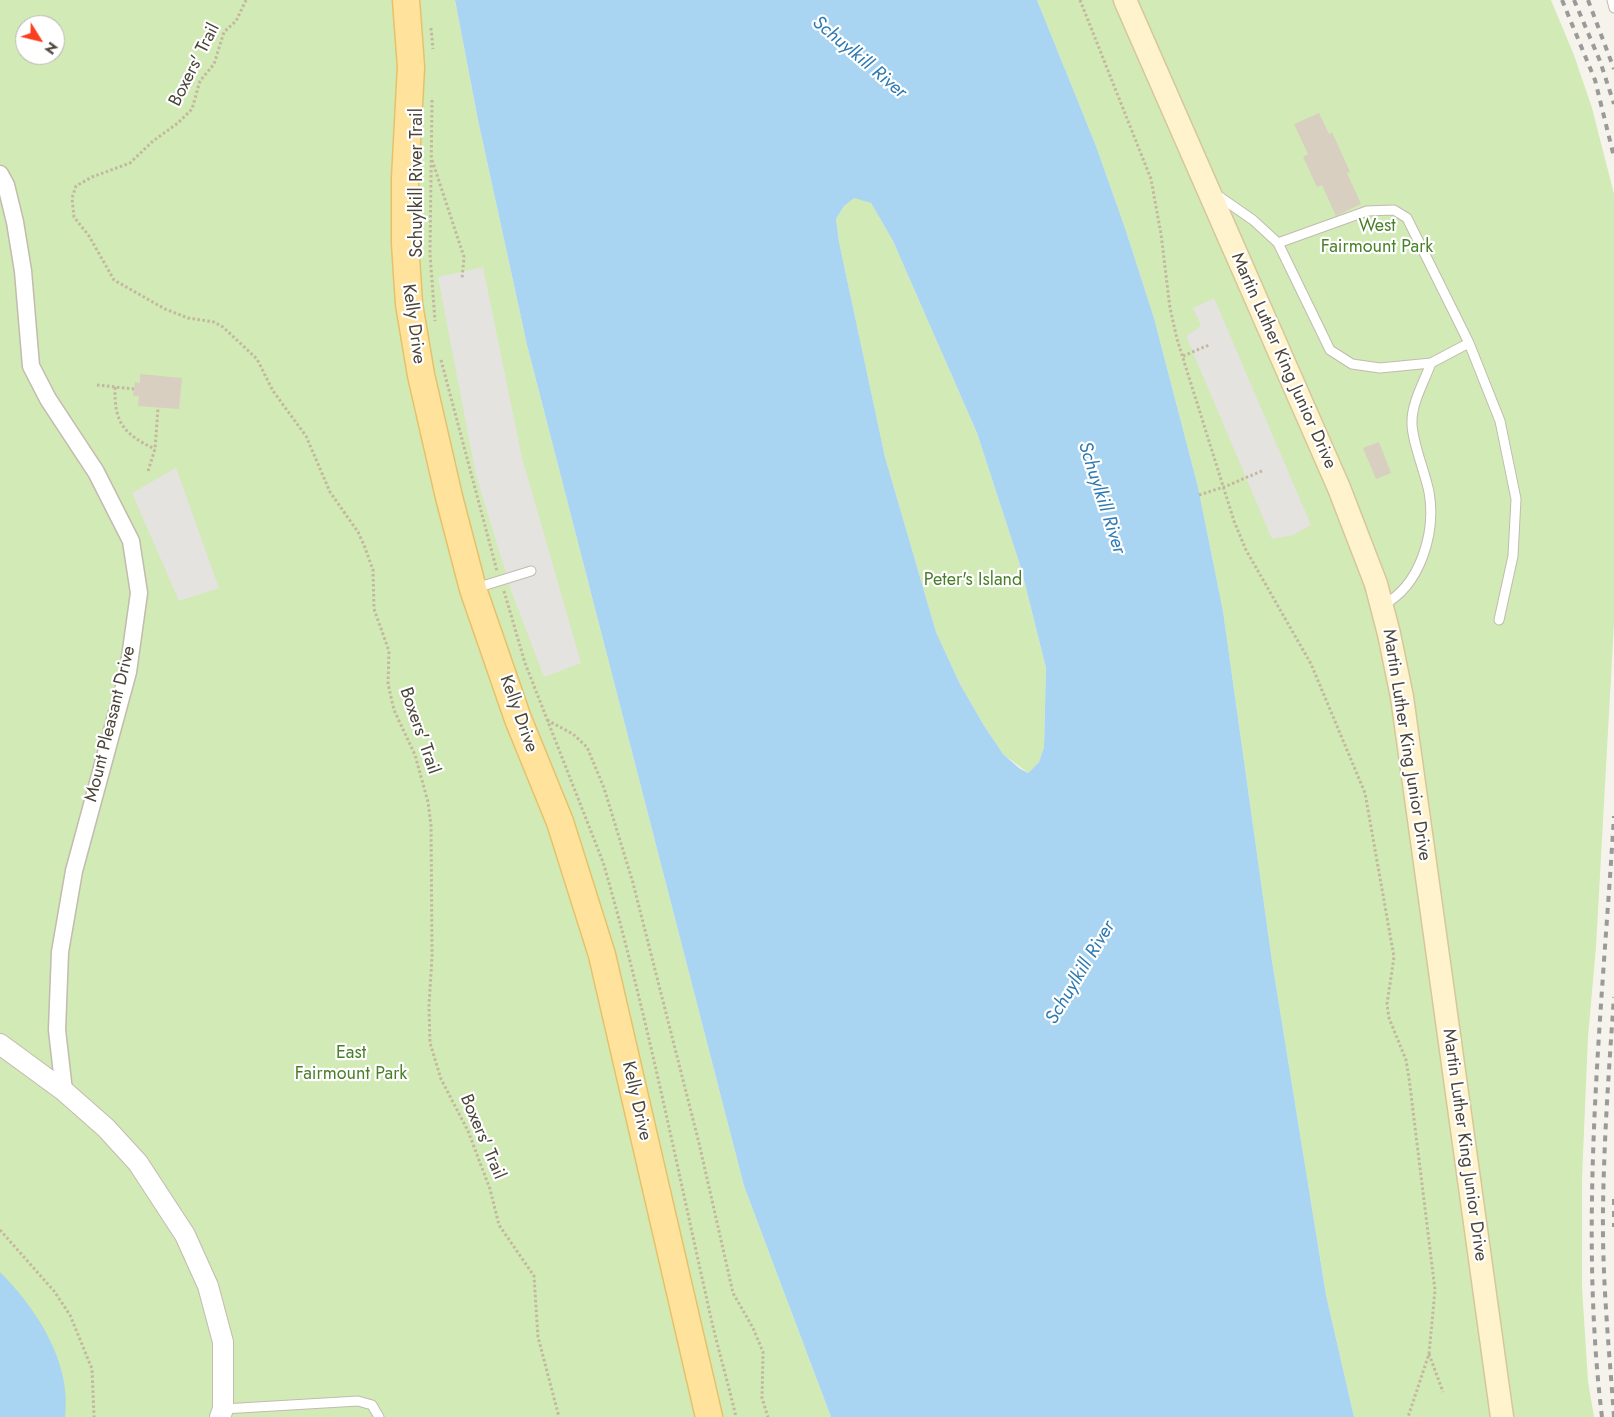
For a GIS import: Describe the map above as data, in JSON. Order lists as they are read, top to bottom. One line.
{"streets":{"main road":["Kelly Drive","Martin Luther King Junior Drive"],"street":["Mount Pleasant Drive"],"path":["Boxers' Trail","Schuylkill River Trail"]},"water":["Schuylkill River"],"parks":["West Fairmount Park","Peter's Island","East Fairmount Park"],"north":"bottom right"}
